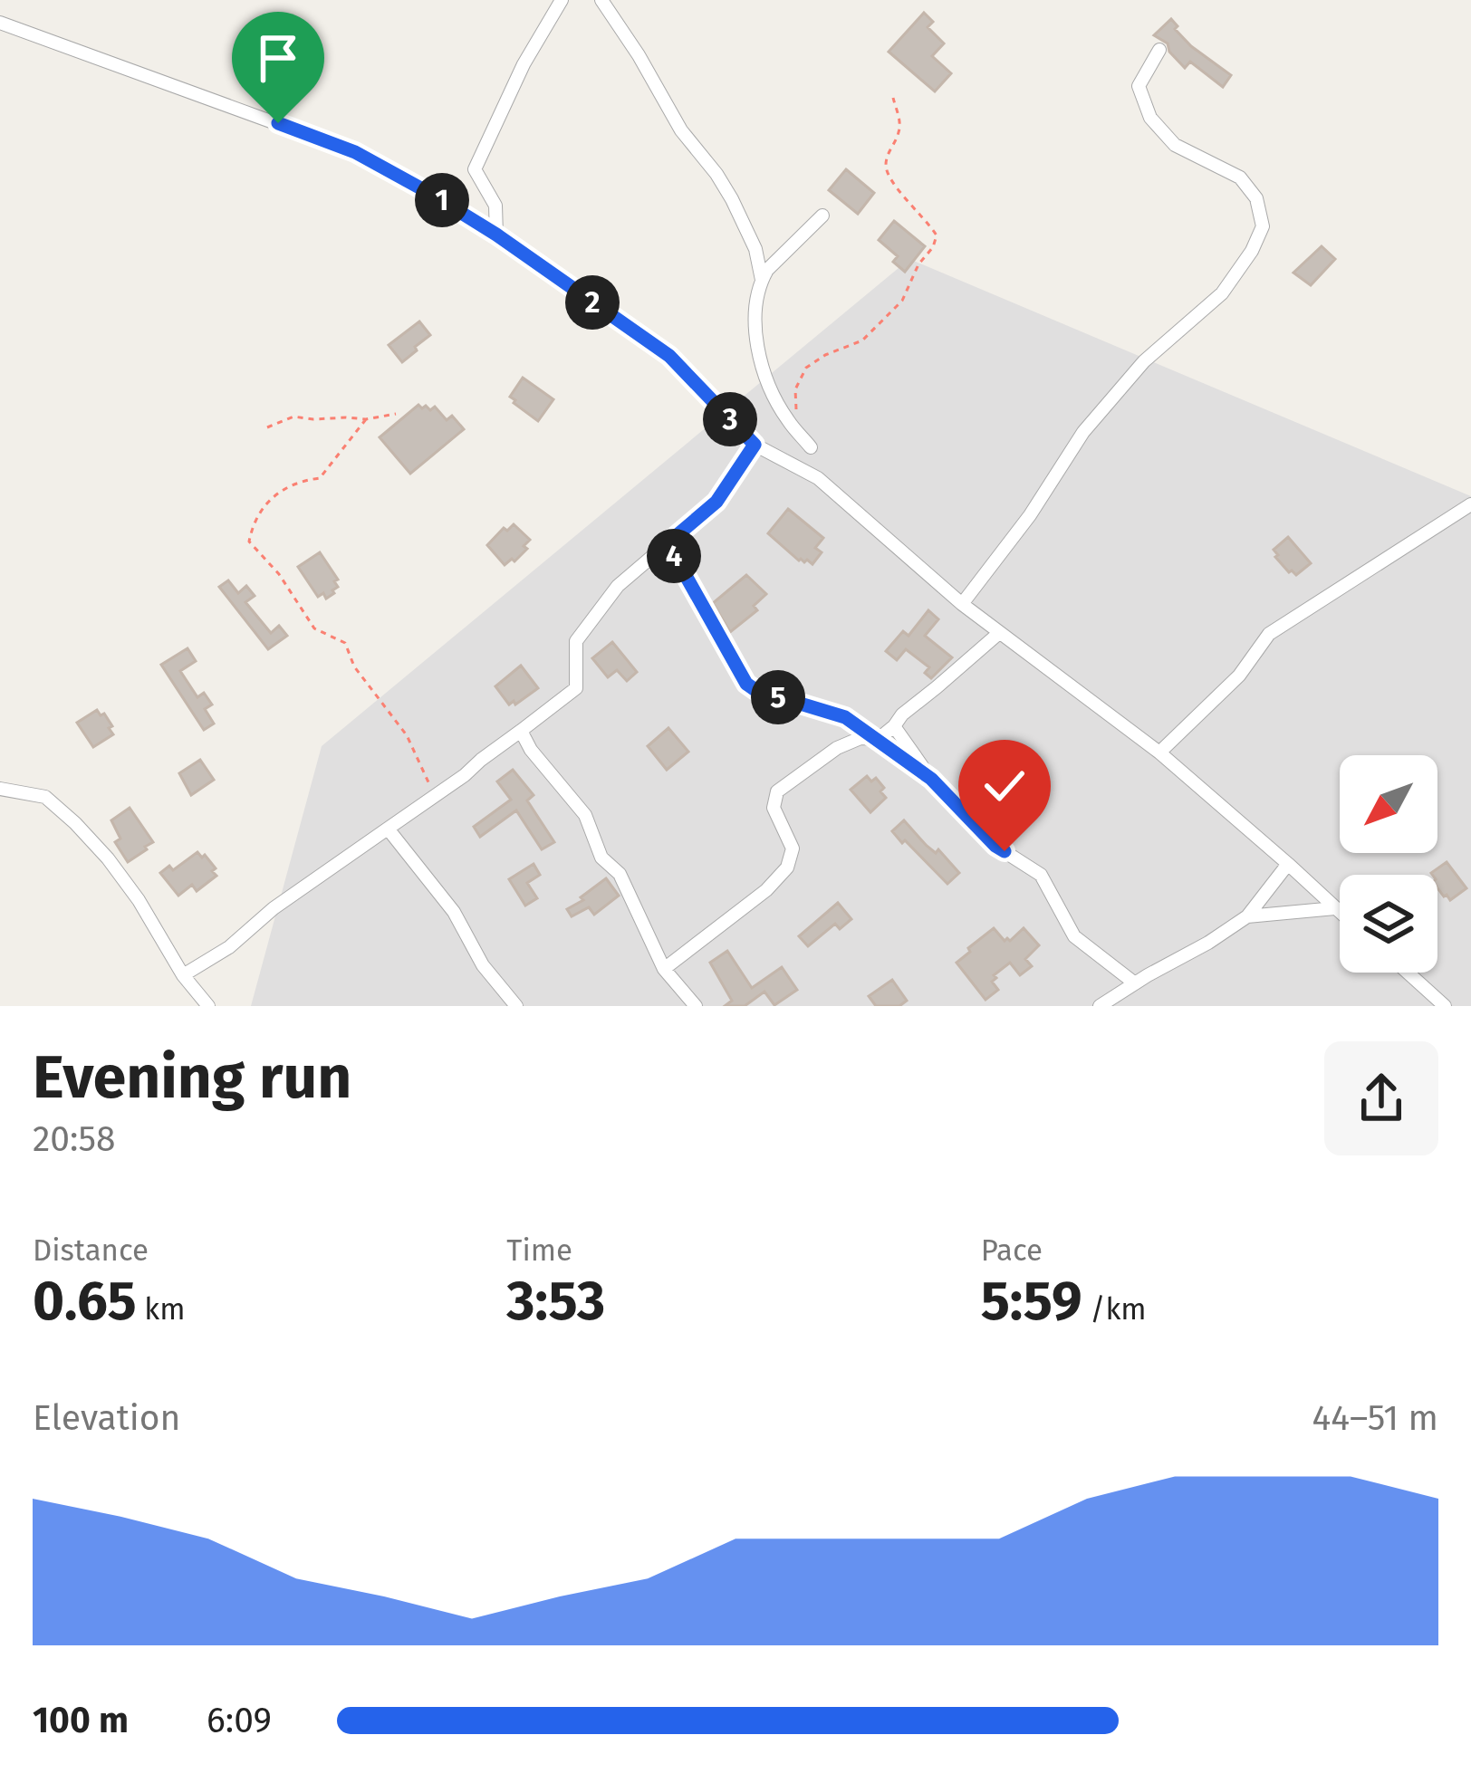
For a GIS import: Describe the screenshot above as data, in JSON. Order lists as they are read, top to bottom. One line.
{"north":"bottom left","page":{"pins":["1","2","3","4","5"],"heading":["Evening run","20:58"],"stats":[["Distance","0.65 km"],["Time","3:53"],["Pace","5:59 /km"]],"chart":["Elevation","44–51 m"],"list":[{"name":"100 m","note":"6:09"}]}}
